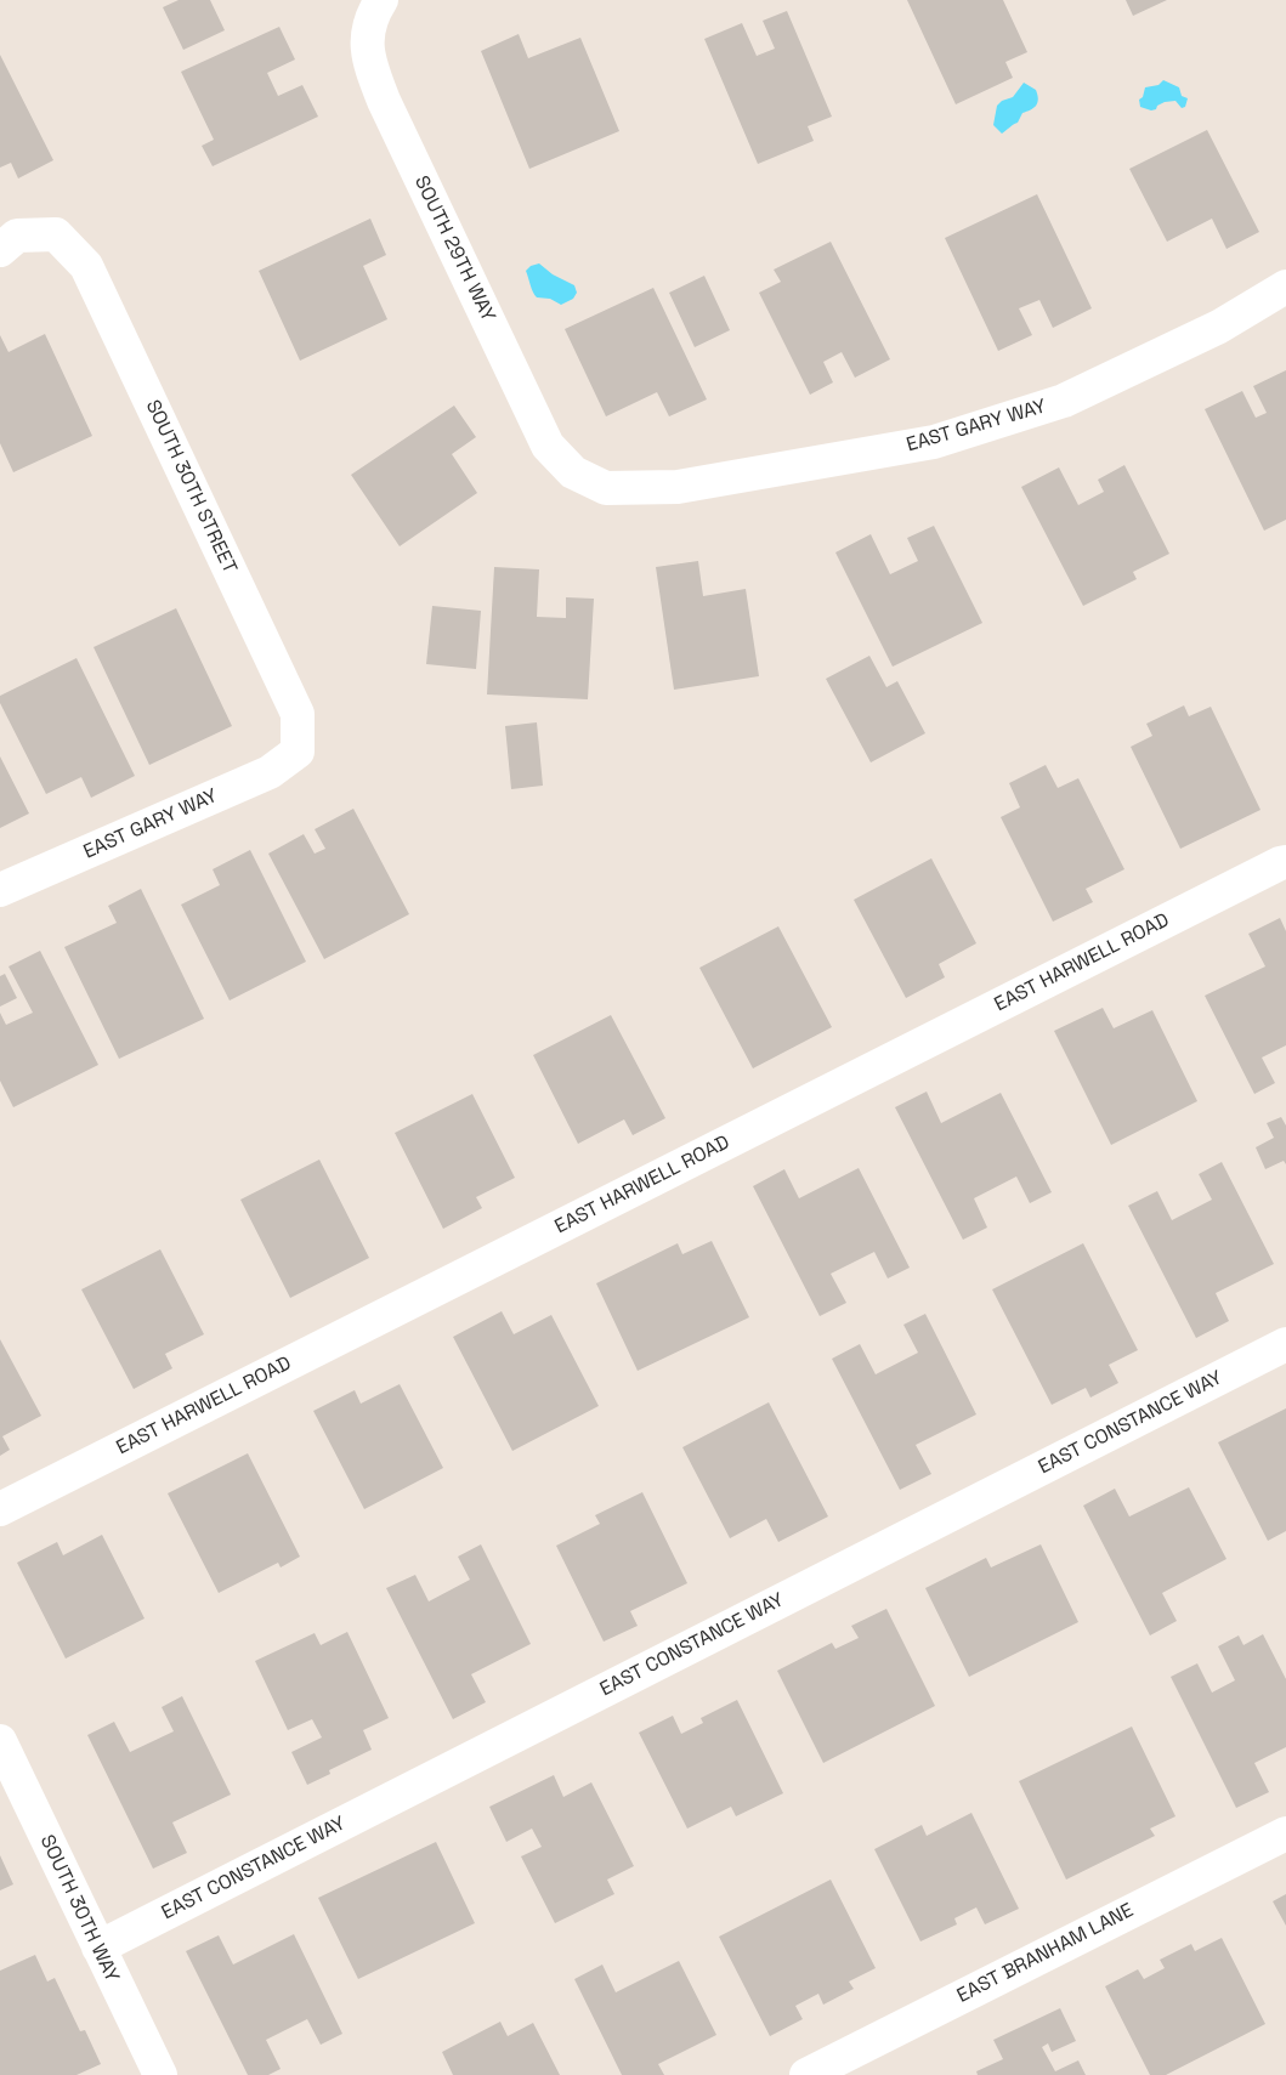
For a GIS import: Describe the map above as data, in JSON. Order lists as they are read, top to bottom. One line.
{"streets":{"street":["SOUTH 29TH WAY","EAST GARY WAY","SOUTH 30TH STREET","EAST HARWELL ROAD","EAST CONSTANCE WAY","SOUTH 30TH WAY","EAST BRANHAM LANE"]},"crossings":[["SOUTH 29TH WAY","EAST GARY WAY"],["EAST GARY WAY","SOUTH 30TH STREET"],["EAST CONSTANCE WAY","SOUTH 30TH WAY"]]}
